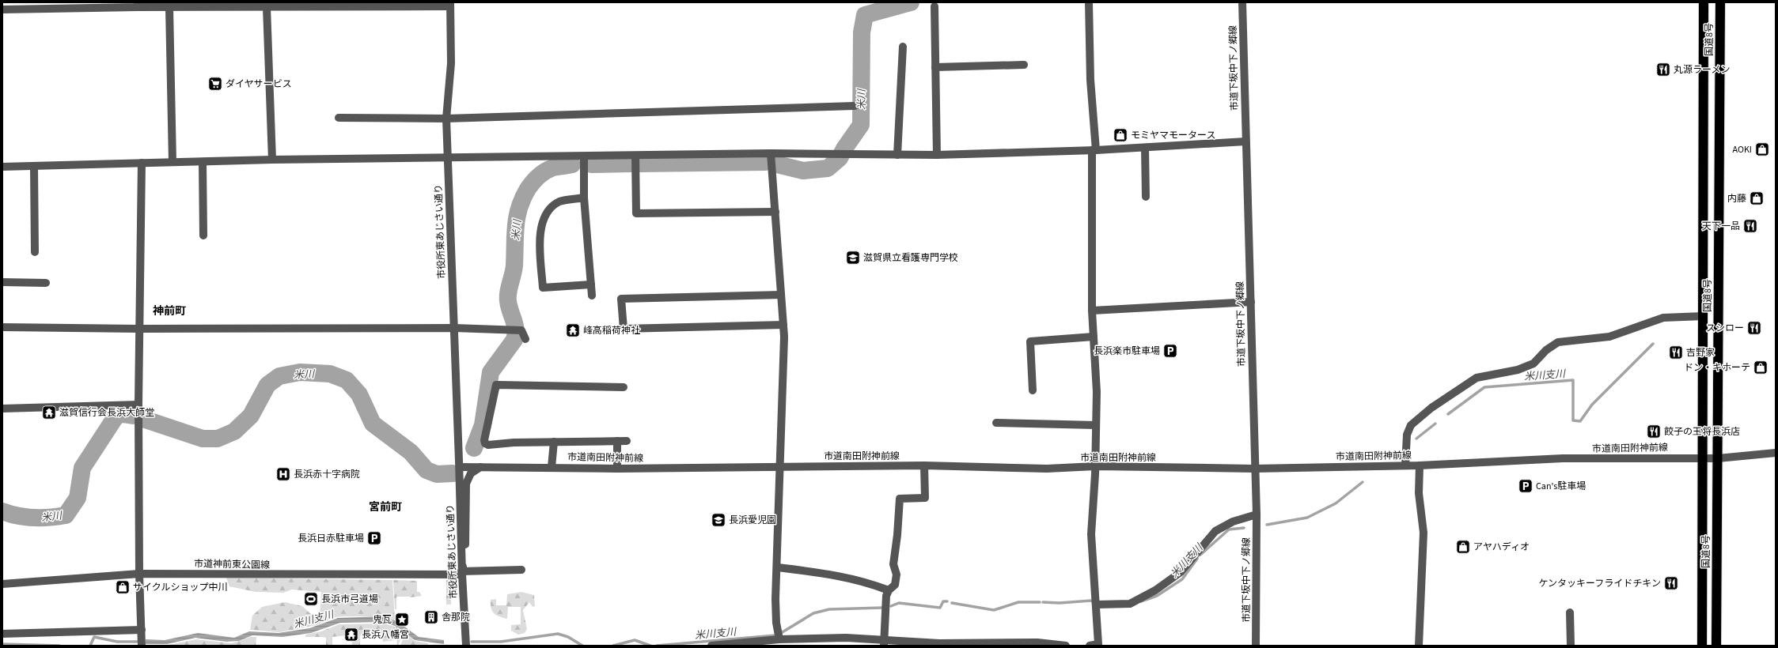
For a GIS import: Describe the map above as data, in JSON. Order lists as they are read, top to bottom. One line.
{"streets":{"highway":["国道8号"],"street":["市道下坂中下ノ郷線","市役所東あじさい通り","市道南田附神前線","市道神前東公園線"]},"crossings":[["国道8号","市道南田附神前線"],["市道下坂中下ノ郷線","市道南田附神前線"],["市役所東あじさい通り","市道南田附神前線"],["市役所東あじさい通り","市道神前東公園線"]],"districts":["神前町","宮前町"],"water":["米川","米川支川"],"places":{"restaurant":["丸源ラーメン","天下一品","スシロー","吉野家","餃子の王将長浜店","ケンタッキーフライドチキン"],"supermarket":["ダイヤサービス"],"shop":["モミヤマモータース","AOKI","内藤","ドン・キホーテ","アヤハディオ","サイクルショップ中川"],"school or university":["滋賀県立看護専門学校","長浜愛児園"],"temple":["峰高稲荷神社","滋賀信行会長浜大師堂","長浜八幡宮"],"parking":["長浜楽市駐車場","Can's駐車場","長浜日赤駐車場"],"hospital":["長浜赤十字病院"],"sports":["長浜市弓道場"],"building":["舎那院"],"place":["鬼瓦"]}}
